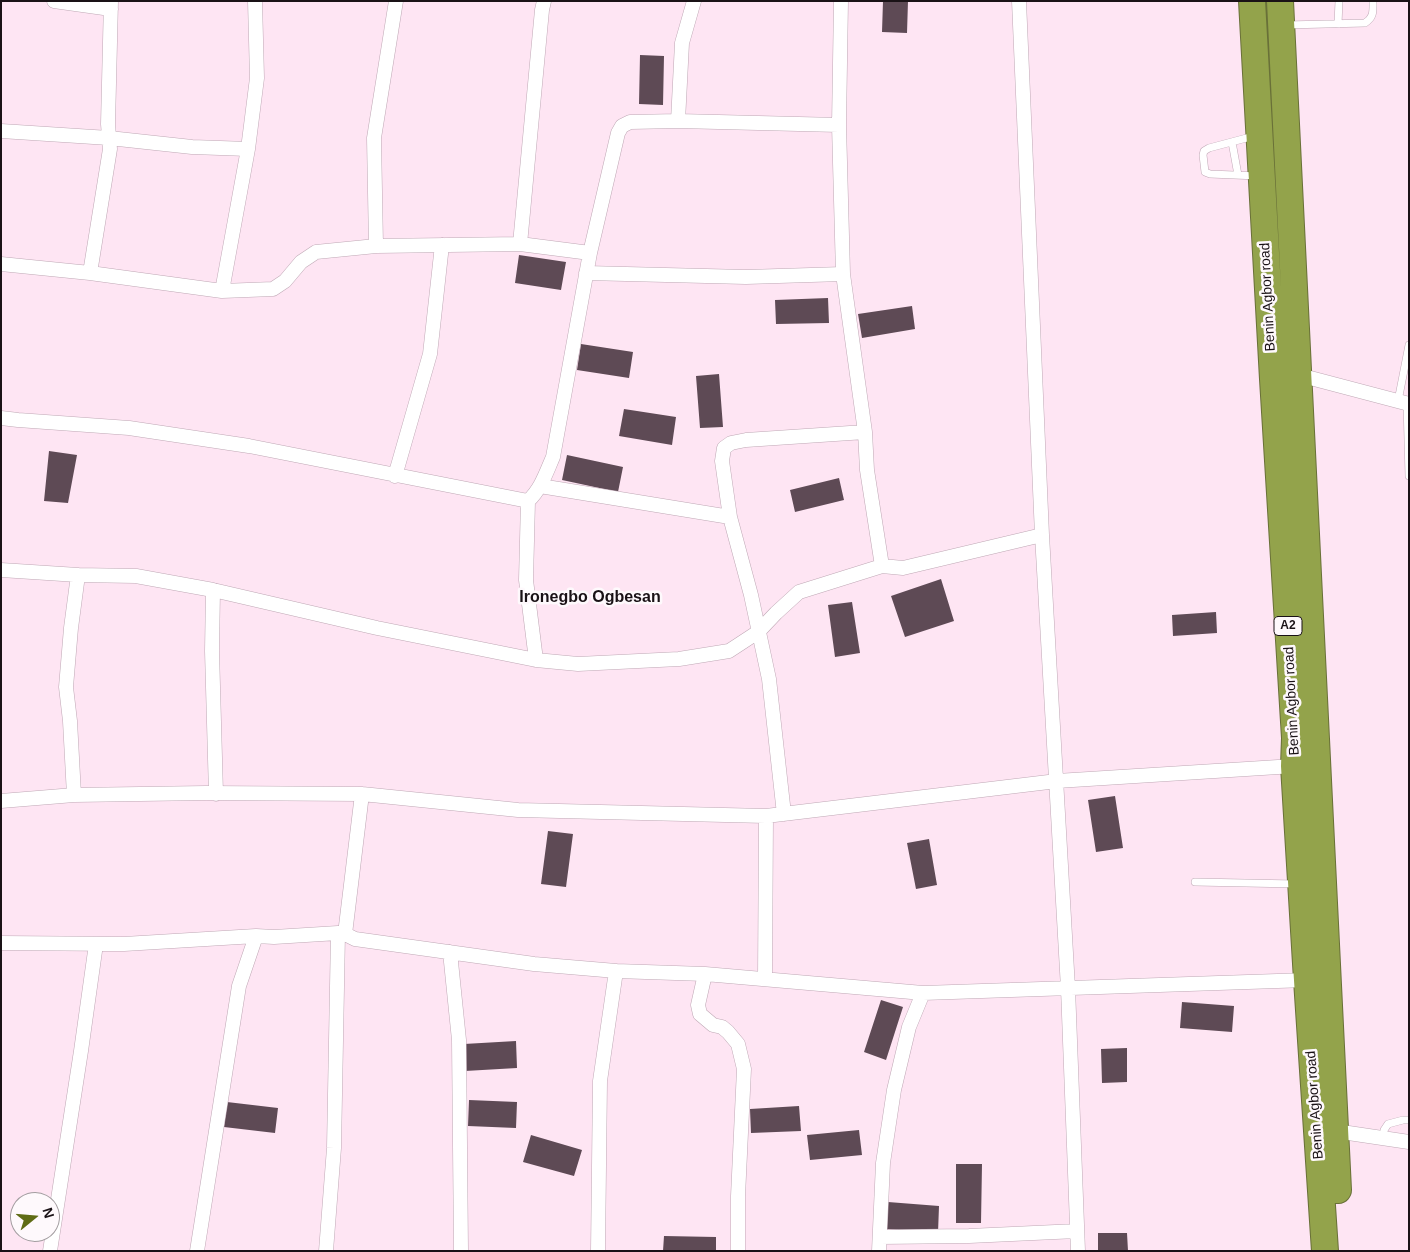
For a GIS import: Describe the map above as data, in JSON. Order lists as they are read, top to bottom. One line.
{"streets":{"highway":["Benin Agbor road","A2"]},"districts":["Ironegbo Ogbesan"],"north":"right"}
